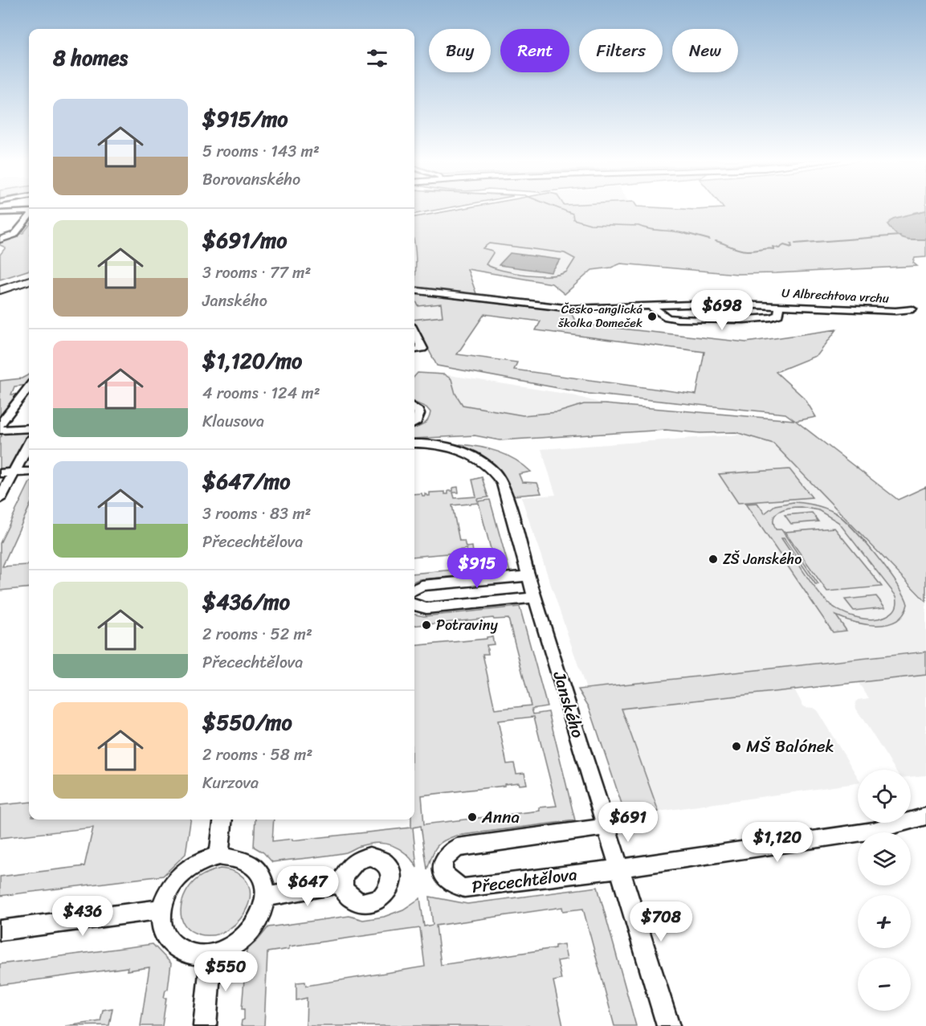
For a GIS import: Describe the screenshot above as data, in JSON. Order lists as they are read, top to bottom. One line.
{"streets":{"street":["U Albrechtova vrchu","Janského","Přecechtělova"]},"crossings":[["Janského","Přecechtělova"]],"places":["Česko-anglická školka Domeček","ZŠ Janského","Potraviny","MŠ Balónek","Anna"],"page":{"chip":["Buy","Rent","Filters","New"],"heading":"8 homes","list":[{"name":"$915/mo","note":"5 rooms · 143 m² · Borovanského"},{"name":"$691/mo","note":"3 rooms · 77 m² · Janského"},{"name":"$1,120/mo","note":"4 rooms · 124 m² · Klausova"},{"name":"$647/mo","note":"3 rooms · 83 m² · Přecechtělova"},{"name":"$436/mo","note":"2 rooms · 52 m² · Přecechtělova"},{"name":"$550/mo","note":"2 rooms · 58 m² · Kurzova"}],"price":["$698","$915","$691","$1,120","$647","$436","$708","$550"],"map_buttons":["+","−"]}}
